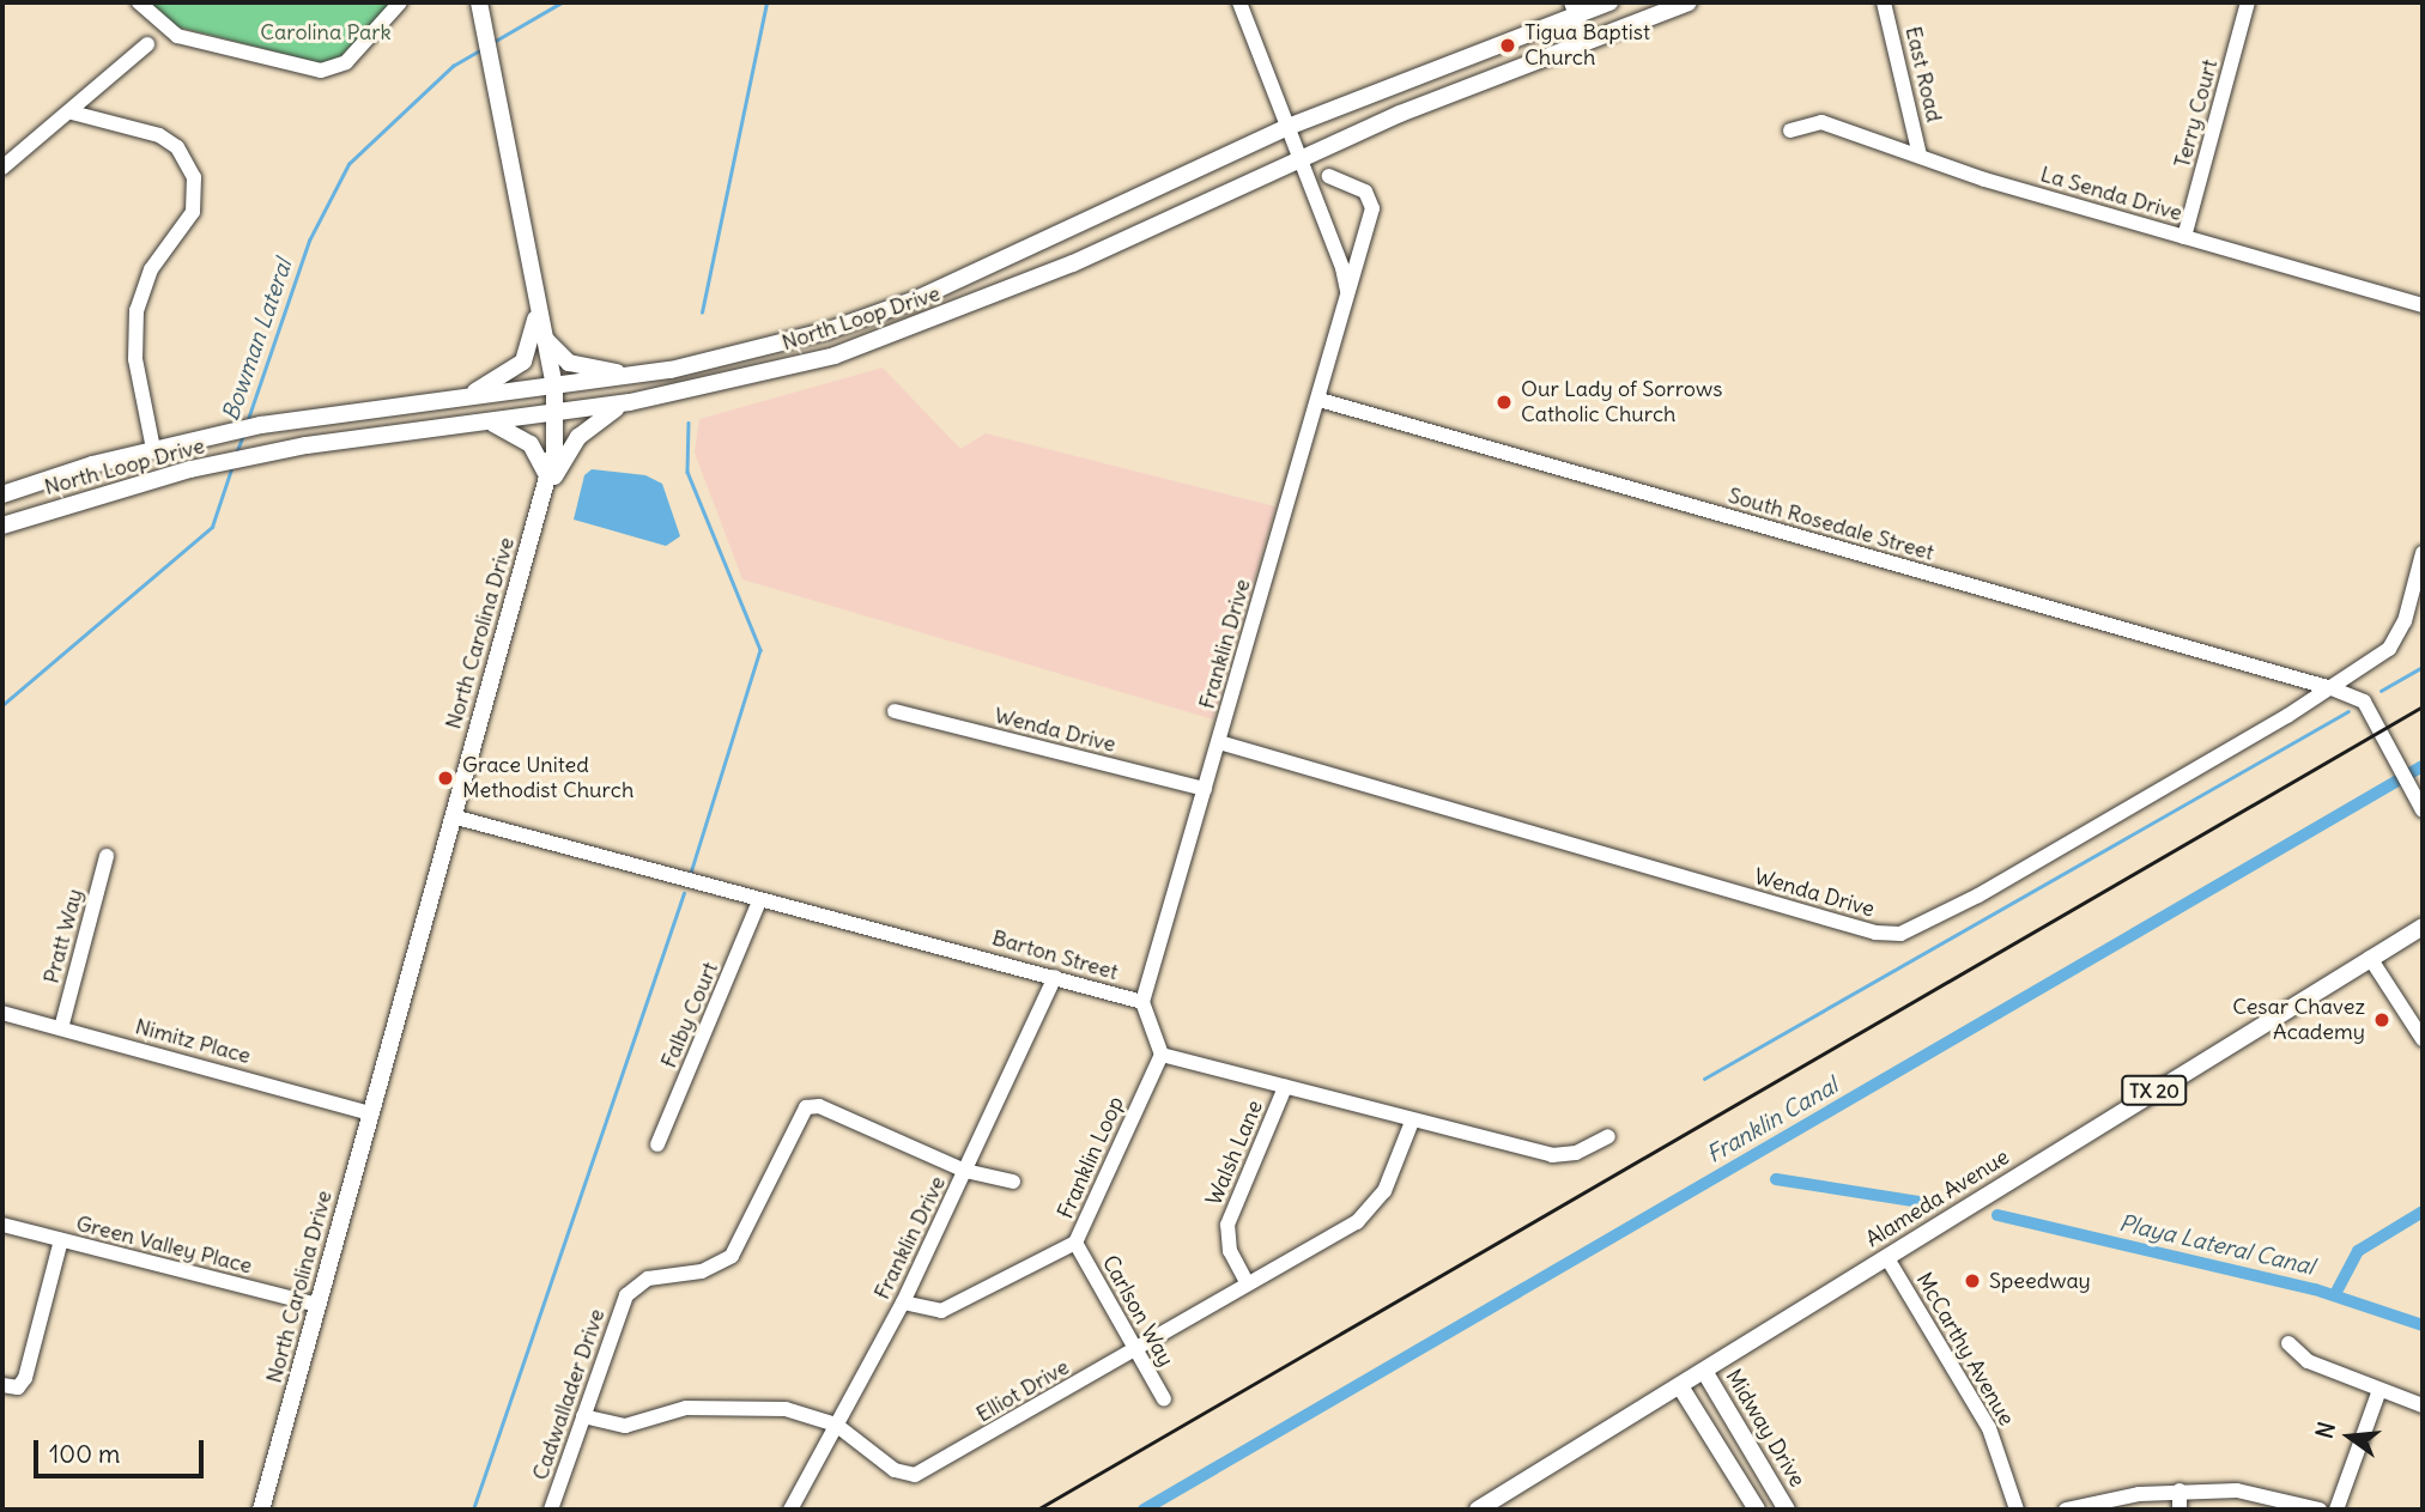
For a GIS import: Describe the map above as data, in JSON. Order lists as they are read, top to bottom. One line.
{"streets":{"main road":["North Loop Drive","North Carolina Drive","TX 20","Alameda Avenue","Midway Drive"],"street":["East Road","Terry Court","La Senda Drive","South Rosedale Street","Franklin Drive","Wenda Drive","Pratt Way","Barton Street","Falby Court","Nimitz Place","Walsh Lane","Franklin Loop","Green Valley Place","Carlson Way","McCarthy Avenue","Elliot Drive","Cadwallader Drive"]},"crossings":[["East Road","La Senda Drive"],["Terry Court","La Senda Drive"],["North Loop Drive","North Carolina Drive"],["South Rosedale Street","Franklin Drive"],["South Rosedale Street","Wenda Drive"],["North Carolina Drive","Barton Street"],["North Carolina Drive","Nimitz Place"],["North Carolina Drive","Green Valley Place"],["Franklin Drive","Wenda Drive"],["Franklin Drive","Barton Street"],["Franklin Drive","Franklin Loop"],["Franklin Drive","Elliot Drive"],["Franklin Drive","Cadwallader Drive"],["Pratt Way","Nimitz Place"],["Barton Street","Falby Court"],["Walsh Lane","Elliot Drive"],["Franklin Loop","Carlson Way"],["Alameda Avenue","McCarthy Avenue"],["Alameda Avenue","Midway Drive"],["Carlson Way","Elliot Drive"],["Elliot Drive","Cadwallader Drive"]],"water":["Bowman Lateral","Franklin Canal","Playa Lateral Canal"],"parks":["Carolina Park"],"places":["Tigua Baptist Church","Our Lady of Sorrows Catholic Church","Grace United Methodist Church","Cesar Chavez Academy","Speedway"],"scale_bar":"100 m","north":"left"}
